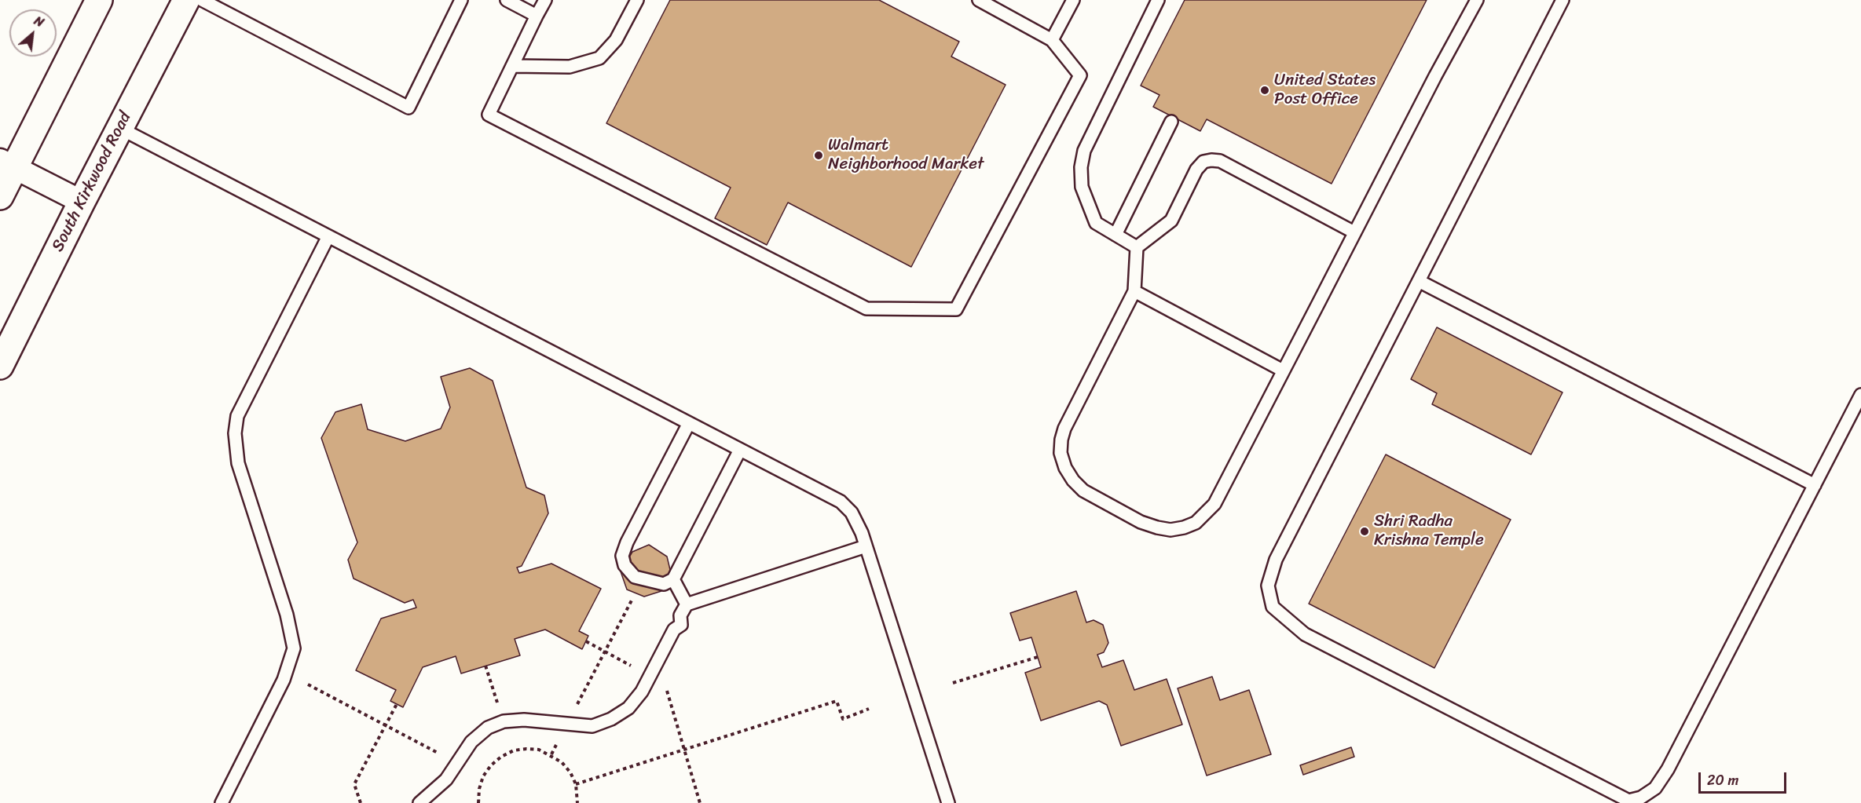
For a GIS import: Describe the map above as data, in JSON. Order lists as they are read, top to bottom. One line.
{"streets":{"main road":["South Kirkwood Road"]},"places":["United States Post Office","Walmart Neighborhood Market","Shri Radha Krishna Temple"],"scale_bar":"20 m","north":"top right"}
